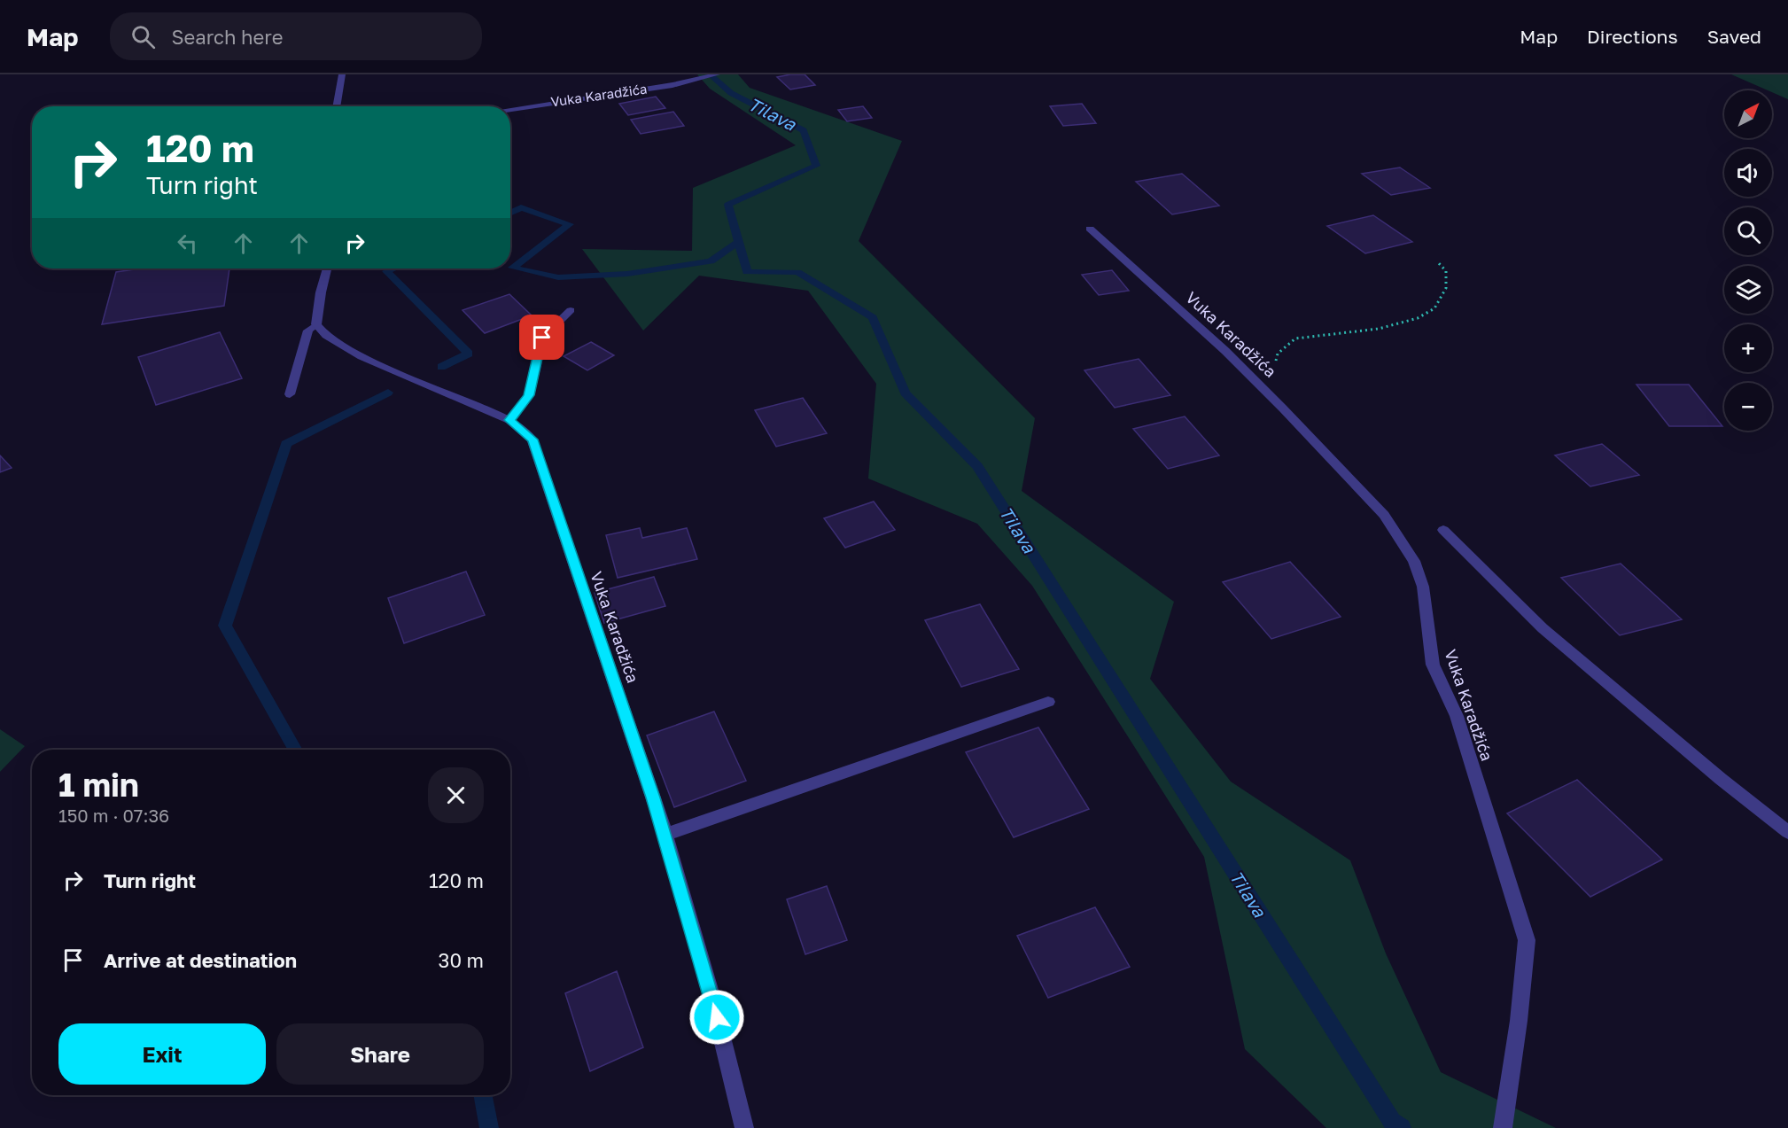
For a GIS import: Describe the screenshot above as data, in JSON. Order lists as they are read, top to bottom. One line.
{"streets":{"street":["Vuka Karadžića"]},"water":["Tilava"],"north":"top right","page":{"header":"Map","search":"Search here","nav":["Map","Directions","Saved"],"map_buttons":["+","−"],"turn":["120 m","Turn right"],"heading":["1 min","150 m · 07:36"],"list":[{"name":"Turn right","value":"120 m"},{"name":"Arrive at destination","value":"30 m"}],"buttons":["Exit","Share"]}}
